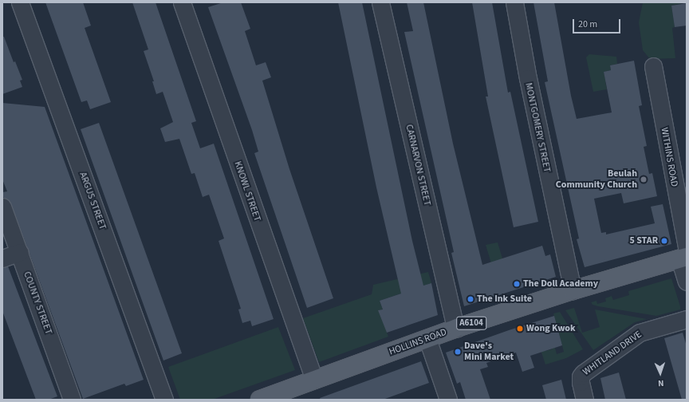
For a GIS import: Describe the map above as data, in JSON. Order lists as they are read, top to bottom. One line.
{"streets":{"main road":["A6104","HOLLINS ROAD"],"street":["MONTGOMERY STREET","WITHINS ROAD","CARNARVON STREET","KNOWL STREET","ARGUS STREET","COUNTY STREET","WHITLAND DRIVE"]},"crossings":[["MONTGOMERY STREET","HOLLINS ROAD"],["WITHINS ROAD","HOLLINS ROAD"],["CARNARVON STREET","HOLLINS ROAD"],["KNOWL STREET","HOLLINS ROAD"]],"places":["Beulah Community Church","5 STAR","The Doll Academy","The Ink Suite","Wong Kwok","Dave's Mini Market"],"scale_bar":"20 m","north":"bottom"}
